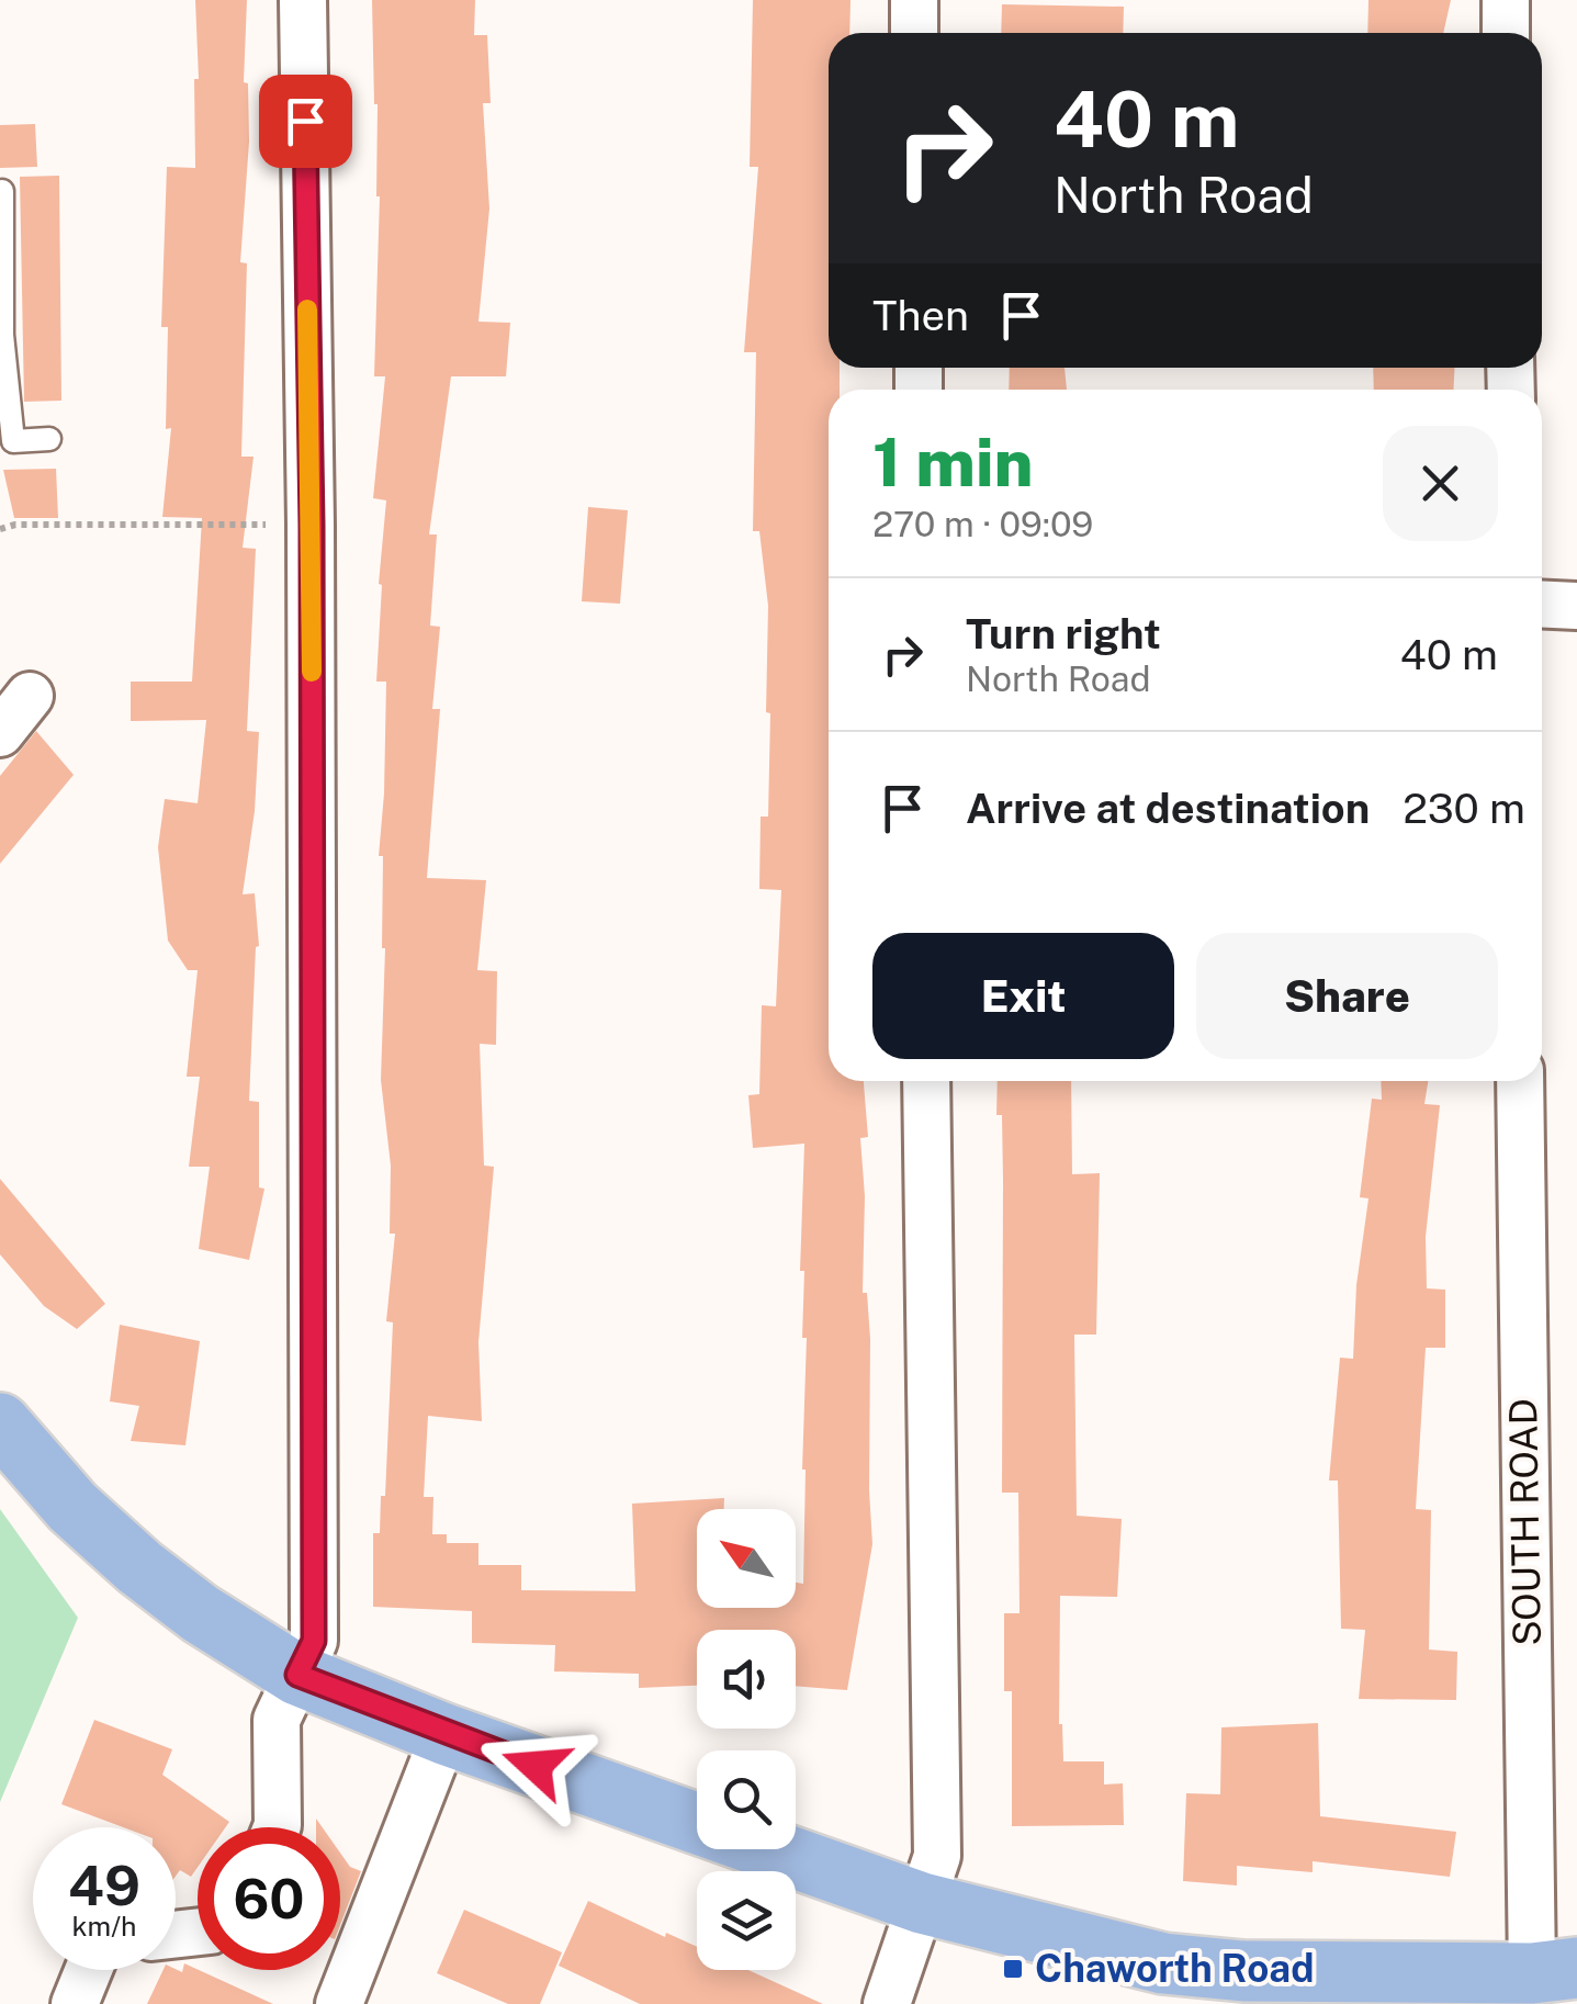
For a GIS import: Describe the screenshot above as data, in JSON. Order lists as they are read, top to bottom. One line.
{"streets":{"street":["SOUTH ROAD"]},"places":{"transit":["Chaworth Road"]},"north":"top left","page":{"turn":["40 m","North Road"],"then":"Then","heading":["1 min","270 m · 09:09"],"list":[{"name":"Turn right","note":"North Road","value":"40 m"},{"name":"Arrive at destination","value":"230 m"}],"buttons":["Exit","Share"],"speed":"49 km/h","limit":"60"}}
